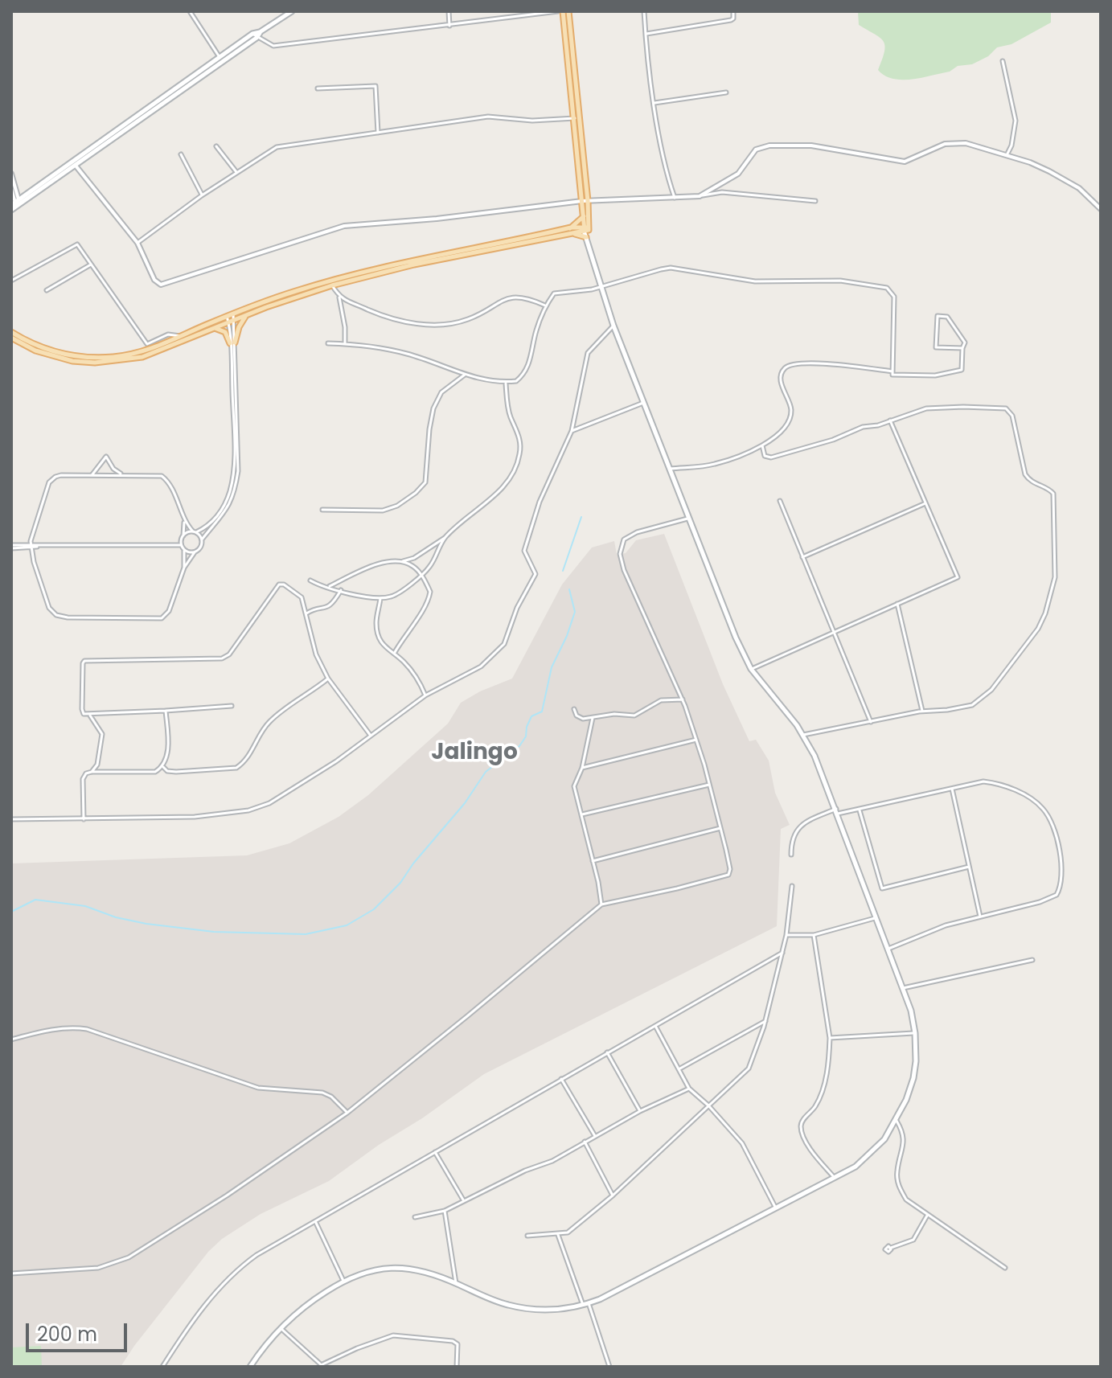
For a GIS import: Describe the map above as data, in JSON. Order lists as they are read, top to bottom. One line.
{"districts":["Jalingo"],"scale_bar":"200 m"}
